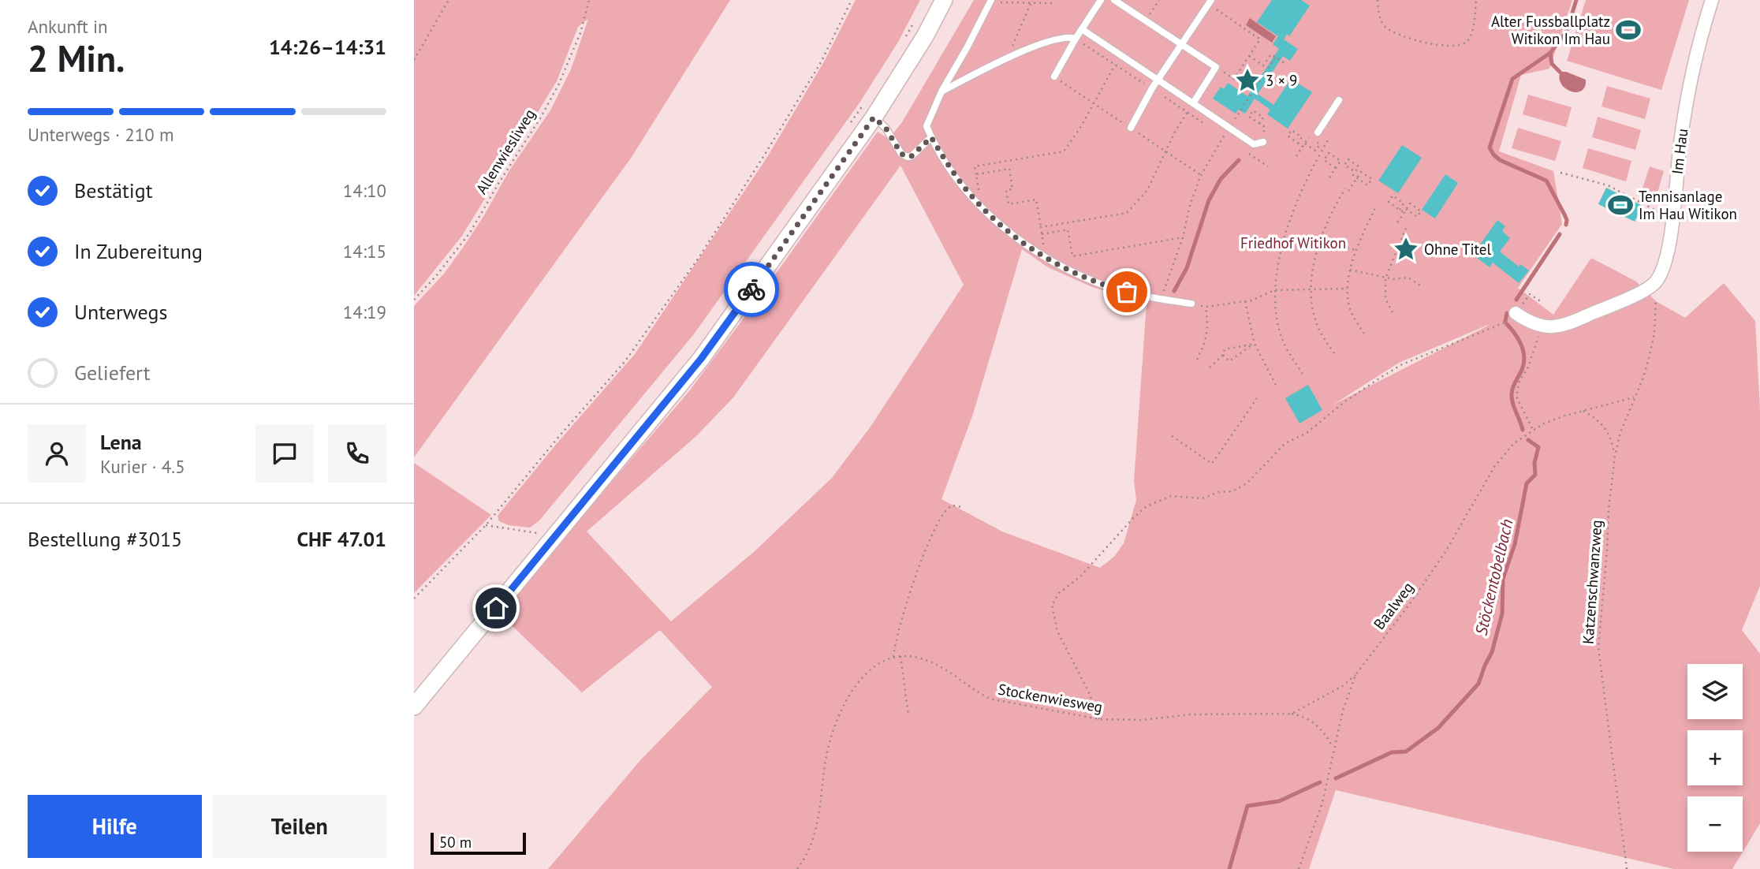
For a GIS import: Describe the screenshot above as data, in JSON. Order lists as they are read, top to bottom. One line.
{"streets":{"street":["Im Hau"],"path":["Allenwiesliweg","Katzenschwanzweg","Baalweg","Stockenwiesweg"]},"crossings":[["Katzenschwanzweg","Baalweg"],["Baalweg","Stockenwiesweg"]],"water":["Stöckentobelbach"],"parks":["Friedhof Witikon"],"places":{"sports":["Alter Fussballplatz Witikon Im Hau","Tennisanlage Im Hau Witikon"],"place":["3 × 9","Ohne Titel"]},"scale_bar":"50 m","page":{"heading":["2 Min.","Ankunft in","14:26–14:31"],"panel":["Lena","Kurier · 4.5","Bestellung #3015","CHF 47.01"],"bar":"Unterwegs · 210 m","list":[["Bestätigt","14:10"],["In Zubereitung","14:15"],["Unterwegs","14:19"],"Geliefert"],"map_buttons":["+","−"],"buttons":["Hilfe","Teilen"],"scale":"50 m"}}
